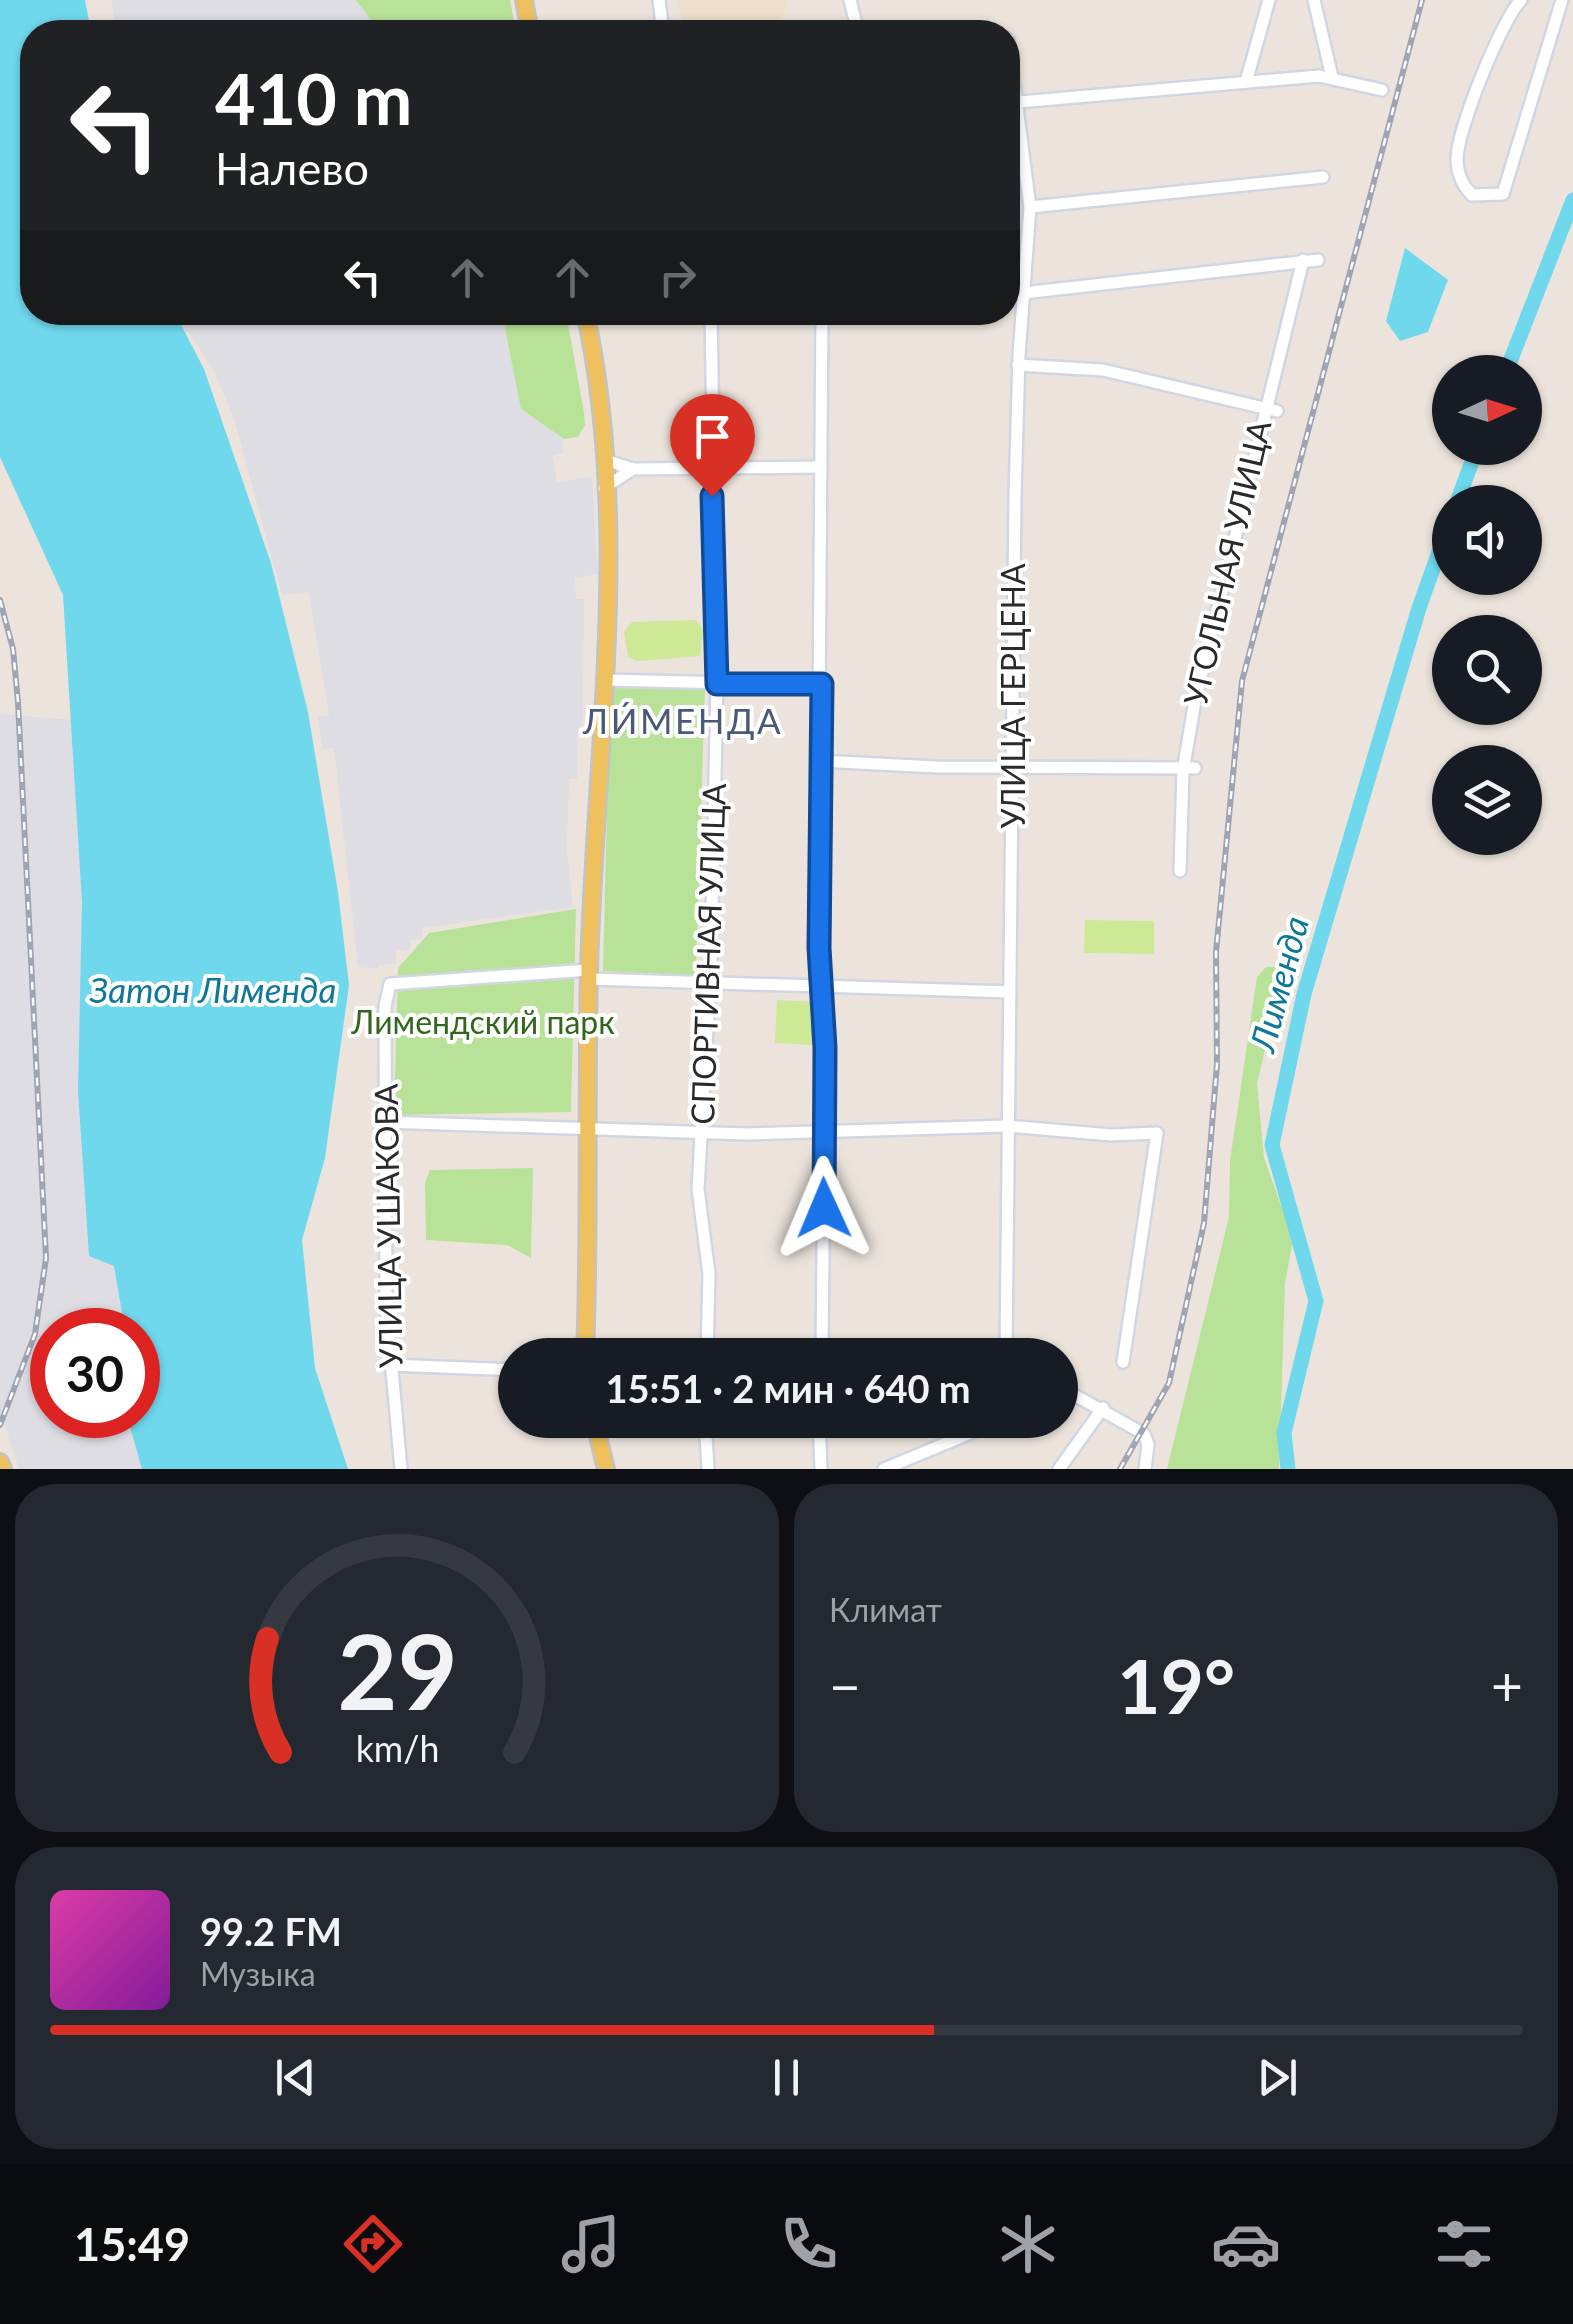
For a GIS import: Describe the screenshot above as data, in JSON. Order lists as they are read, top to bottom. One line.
{"streets":{"street":["УГОЛЬНАЯ УЛИЦА","УЛИЦА ГЕРЦЕНА","СПОРТИВНАЯ УЛИЦА","УЛИЦА УШАКОВА"]},"districts":["ЛИ́МЕНДА"],"water":["Лименда","Затон Лименда"],"parks":["Лимендский парк"],"north":"right","page":{"turn":["410 m","Налево"],"limit":"30","trip":"15:51 · 2 мин · 640 m","tile":"Климат","heat":["−","19°","+"],"song":["99.2 FM","Музыка"],"tabs":"15:49","gauge":["29","km/h"]}}
